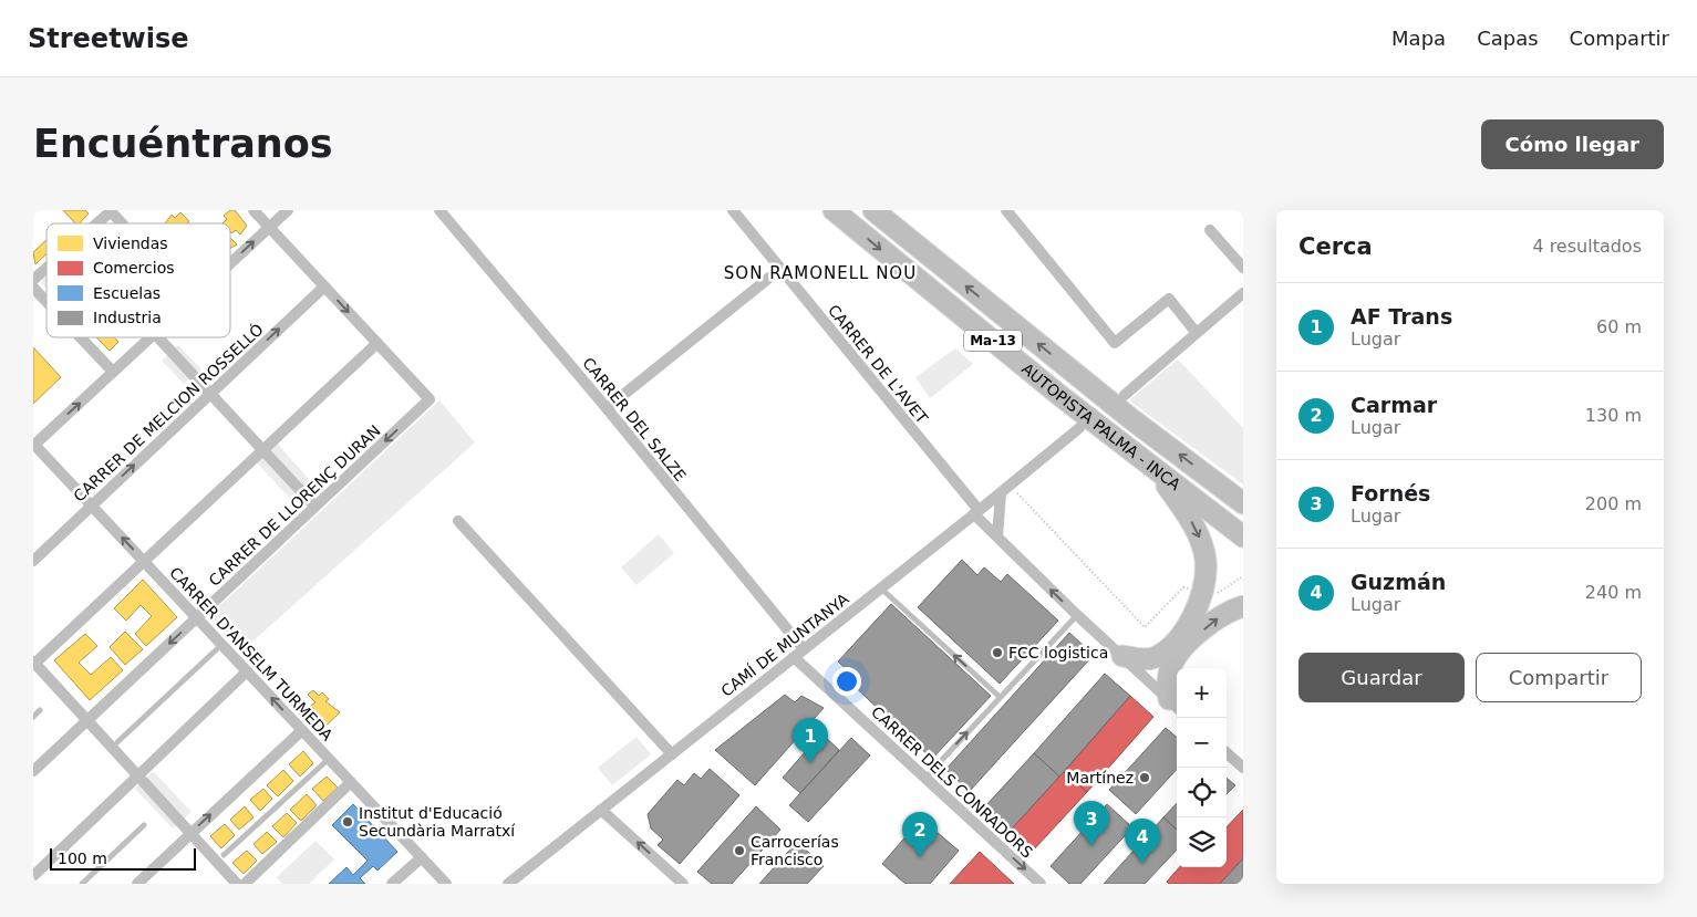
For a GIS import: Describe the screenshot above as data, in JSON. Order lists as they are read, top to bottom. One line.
{"streets":{"highway":["Ma-13","AUTOPISTA PALMA - INCA"],"street":["CARRER DE L'AVET","CARRER DE MELCION ROSSELLÓ","CARRER DEL SALZE","CARRER DE LLORENÇ DURAN","CAMÍ DE MUNTANYA","CARRER D'ANSELM TURMEDA","CARRER DELS CONRADORS"]},"crossings":[["CARRER DE L'AVET","CAMÍ DE MUNTANYA"],["CARRER DE MELCION ROSSELLÓ","CARRER D'ANSELM TURMEDA"],["CARRER DEL SALZE","CAMÍ DE MUNTANYA"],["CARRER DE LLORENÇ DURAN","CARRER D'ANSELM TURMEDA"],["CAMÍ DE MUNTANYA","CARRER DELS CONRADORS"]],"one_way":["CARRER DELS CONRADORS"],"districts":["SON RAMONELL NOU"],"places":["FCC logistica","Martínez","Institut d'Educació Secundària Marratxí","Carrocerías Francisco"],"legend":["Viviendas","Comercios","Escuelas","Industria"],"scale_bar":"100 m","page":{"header":"Streetwise","nav":["Mapa","Capas","Compartir"],"buttons":["Cómo llegar",["Guardar","Compartir"]],"title":"Encuéntranos","heading":["Cerca","4 resultados"],"list":[{"mark":"1","name":"AF Trans","note":"Lugar","value":"60 m"},{"mark":"2","name":"Carmar","note":"Lugar","value":"130 m"},{"mark":"3","name":"Fornés","note":"Lugar","value":"200 m"},{"mark":"4","name":"Guzmán","note":"Lugar","value":"240 m"}],"map_buttons":["+","−"],"pins":["1","3","2","4"],"scale":"100 m"}}
